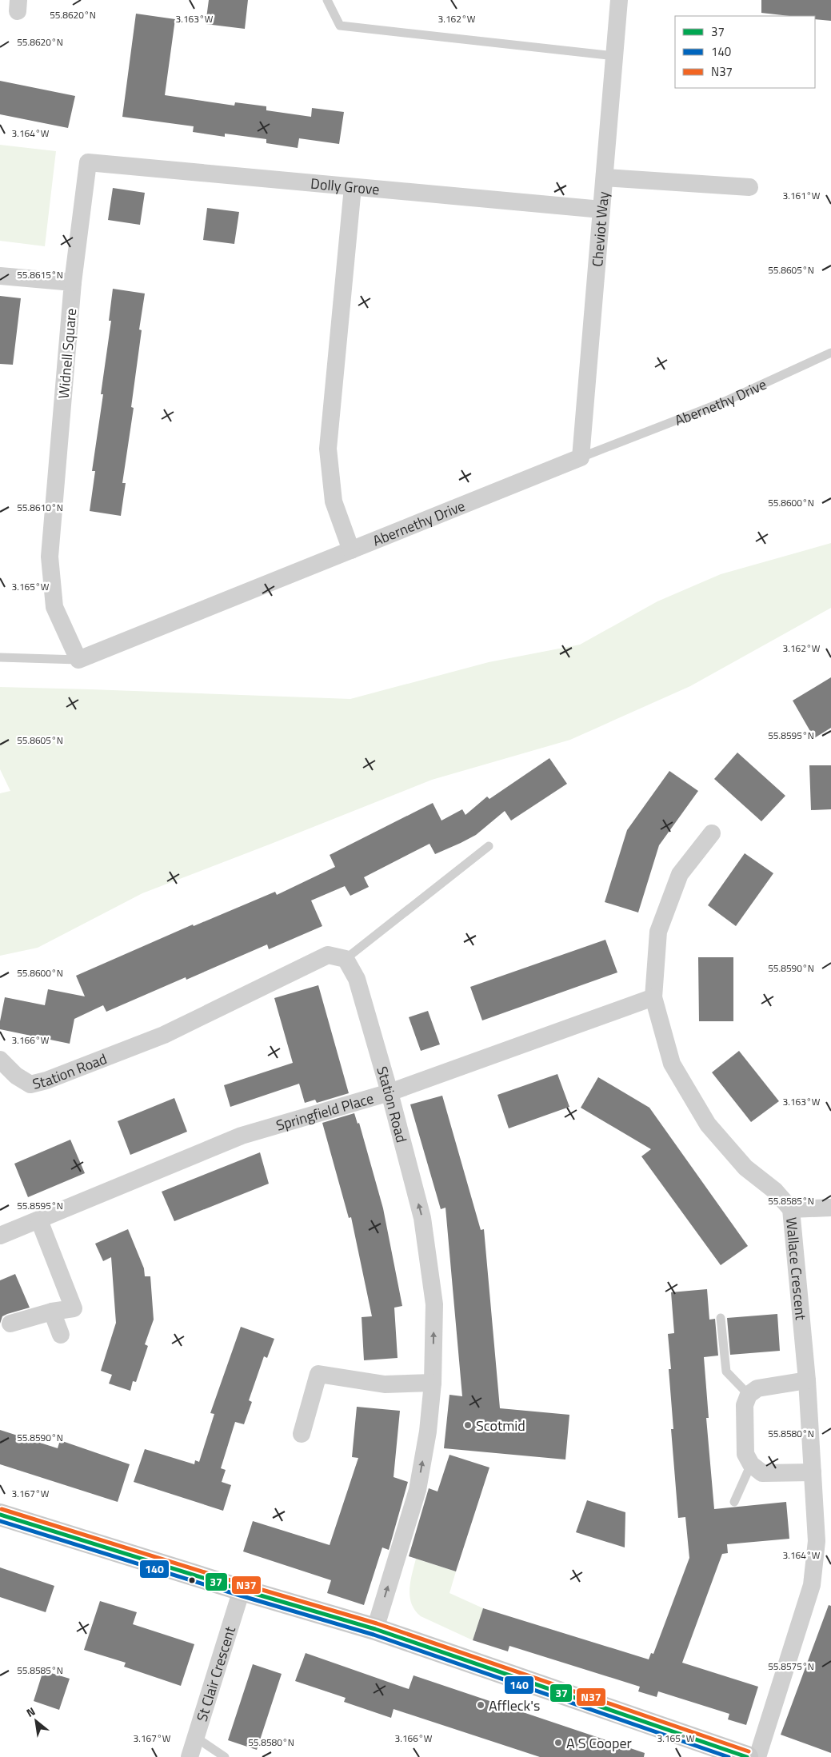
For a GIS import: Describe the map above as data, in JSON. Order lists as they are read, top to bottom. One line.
{"streets":{"street":["Dolly Grove","Cheviot Way","Widnell Square","Abernethy Drive","Station Road","Springfield Place","Wallace Crescent","St Clair Crescent"]},"crossings":[["Dolly Grove","Cheviot Way"],["Dolly Grove","Widnell Square"],["Cheviot Way","Abernethy Drive"],["Widnell Square","Abernethy Drive"],["Station Road","Springfield Place"],["Springfield Place","Wallace Crescent"]],"one_way":["Station Road"],"places":["Scotmid","Affleck's","A S Cooper"],"lines":["transit line N37","transit line 37","transit line 140"],"legend":["37","140","N37"],"north":"top left","coordinates":["55.8620°N","3.163°W","3.162°W","3.164°W","3.161°W","55.8605°N","55.8615°N","55.8600°N","55.8610°N","3.165°W","55.8595°N","55.8590°N","3.166°W","55.8585°N","55.8580°N","3.167°W","55.8575°N"]}
